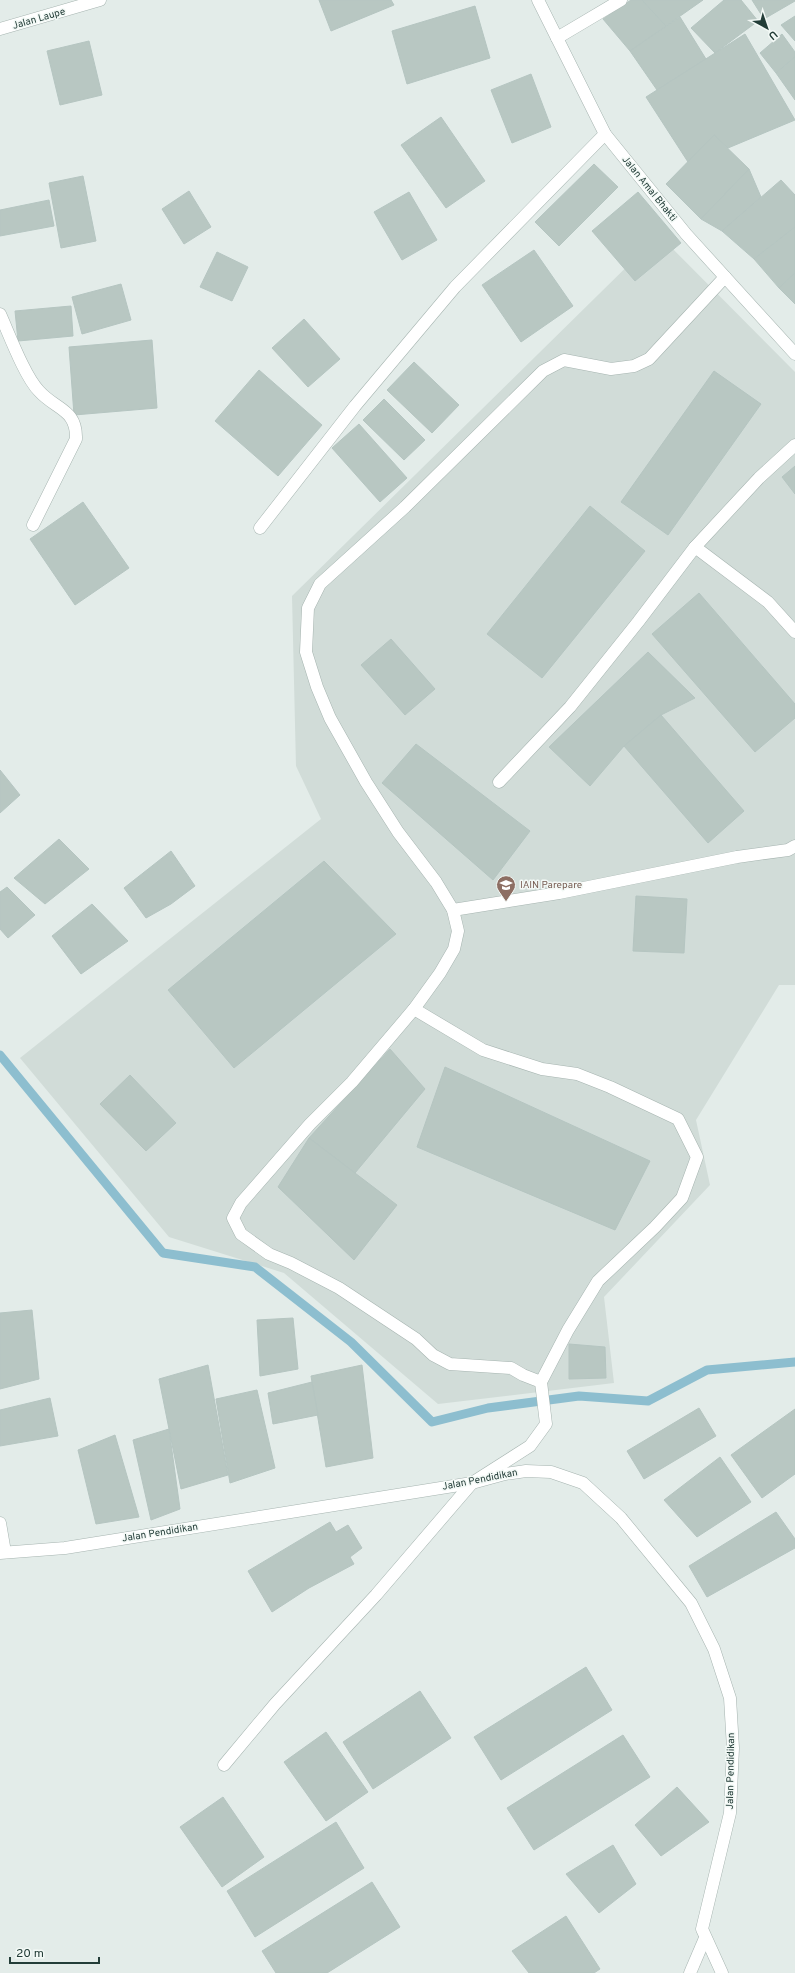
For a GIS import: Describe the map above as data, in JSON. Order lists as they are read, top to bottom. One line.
{"streets":{"street":["Jalan Laupe","Jalan Amal Bhakti","Jalan Pendidikan"]},"places":{"school or university":["IAIN Parepare"]},"scale_bar":"20 m","north":"bottom right"}
